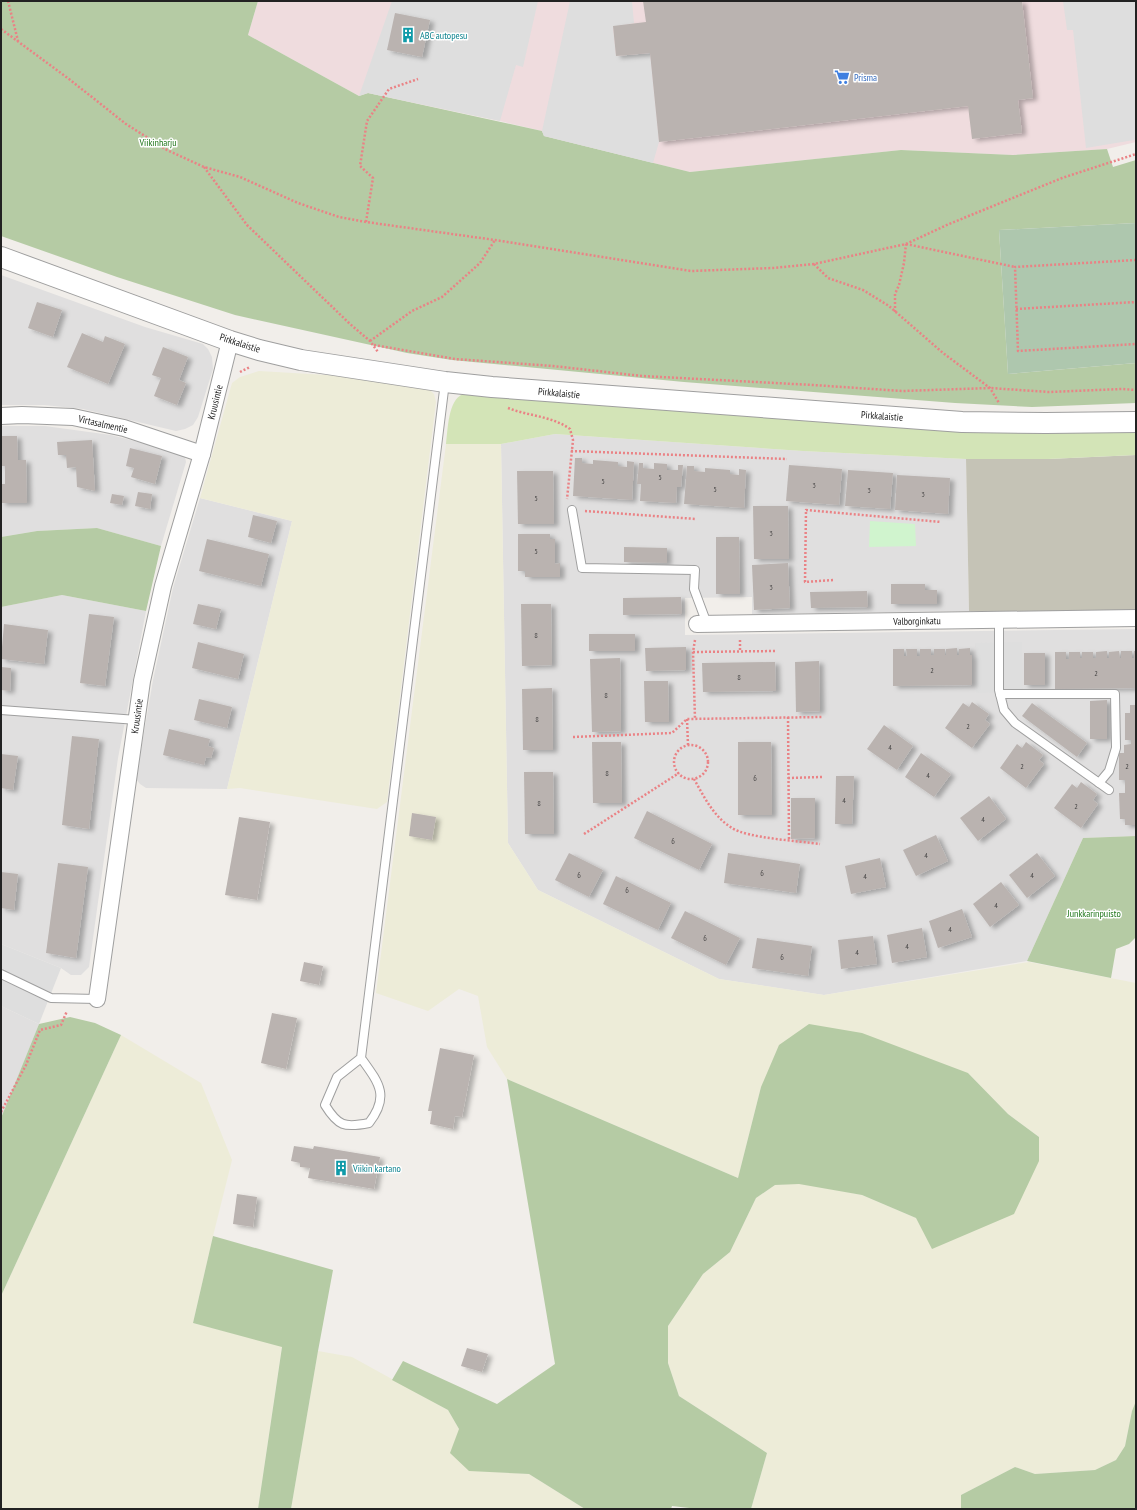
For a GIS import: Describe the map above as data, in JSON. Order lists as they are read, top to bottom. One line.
{"streets":{"street":["Pirkkalaistie","Kruusintie","Virtasalmentie","Valborginkatu"]},"crossings":[["Pirkkalaistie","Kruusintie"],["Kruusintie","Virtasalmentie"]],"parks":["Viikinharju","Junkkarinpuisto"],"places":{"building":["ABC autopesu","Viikin kartano"],"supermarket":["Prisma"]},"house_numbers":["5","5","3","5","3","3","5","3","5","3","8","2","2","8","8","8","2","4","2","2","8","4","6","4","8","2","4","6","4","6","6","4","4","6","4","4","6","4","4","6"]}
